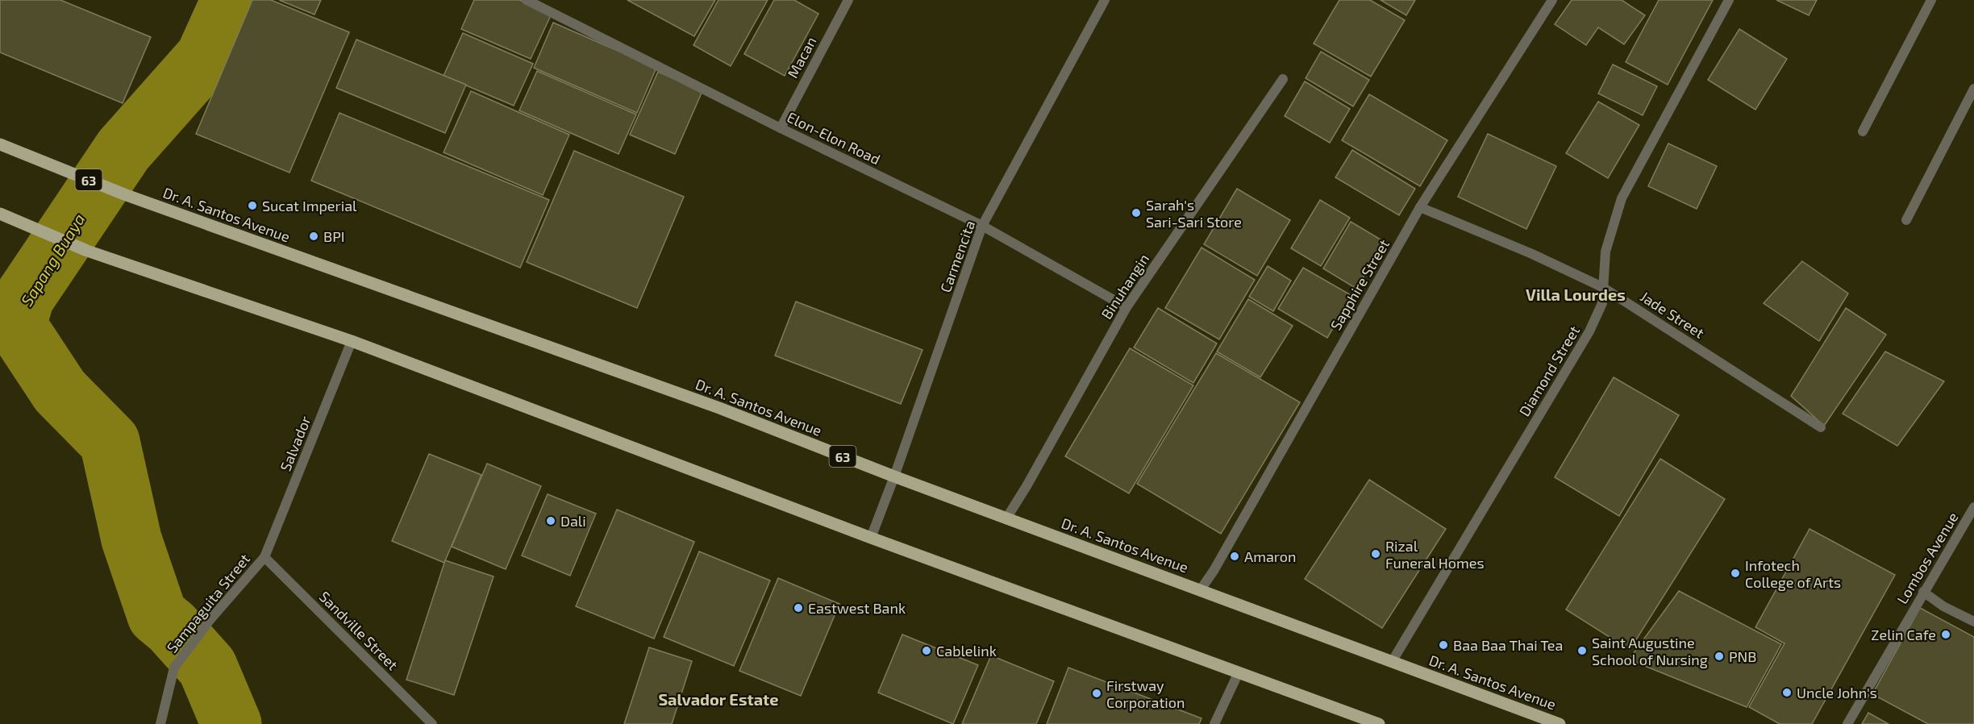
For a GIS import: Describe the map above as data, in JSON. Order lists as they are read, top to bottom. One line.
{"streets":{"main road":["63","Dr. A. Santos Avenue"],"street":["Macan","Elon-Elon Road","Carmencita","Sapphire Street","Binuhangin","Jade Street","Diamond Street","Salvador","Lombos Avenue","Sampaguita Street","Sandville Street"]},"crossings":[["Macan","Elon-Elon Road"],["Elon-Elon Road","Carmencita"],["Elon-Elon Road","Binuhangin"],["Dr. A. Santos Avenue","Carmencita"],["Dr. A. Santos Avenue","Sapphire Street"],["Dr. A. Santos Avenue","Binuhangin"],["Dr. A. Santos Avenue","Diamond Street"],["Sapphire Street","Jade Street"],["Jade Street","Diamond Street"],["Salvador","Sampaguita Street"],["Salvador","Sandville Street"],["Sampaguita Street","Sandville Street"]],"districts":["Villa Lourdes","Salvador Estate"],"water":["Sapang Buaya"],"places":["Sucat Imperial","Sarah's Sari-Sari Store","BPI","Dali","Rizal Funeral Homes","Amaron","Infotech College of Arts","Eastwest Bank","Zelin Cafe","Baa Baa Thai Tea","Cablelink","Saint Augustine School of Nursing","PNB","Uncle John's","Firstway Corporation"]}
